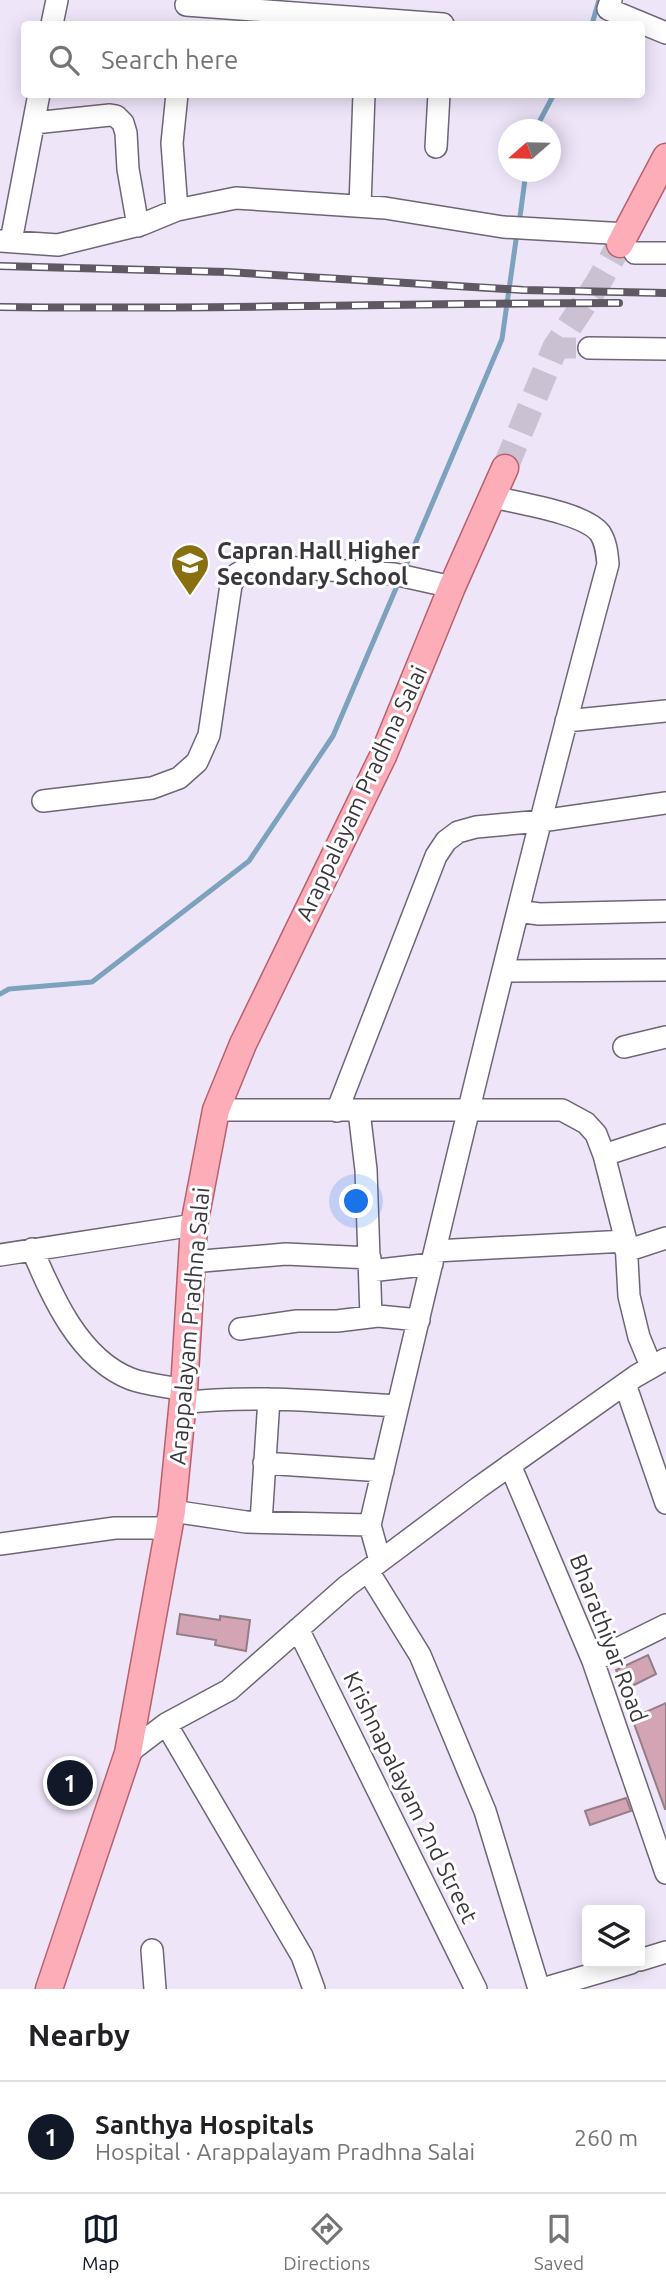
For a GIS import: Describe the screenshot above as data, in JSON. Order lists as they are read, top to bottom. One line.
{"streets":{"main road":["Arappalayam Pradhna Salai"],"street":["Bharathiyar Road","Krishnapalayam 2nd Street"]},"places":{"school or university":["Capran Hall Higher Secondary School"]},"north":"left","page":{"search":"Search here","pins":"1","heading":"Nearby","list":[{"mark":"1","name":"Santhya Hospitals","note":"Hospital · Arappalayam Pradhna Salai","value":"260 m"}],"nav":["Map","Directions","Saved"]}}
